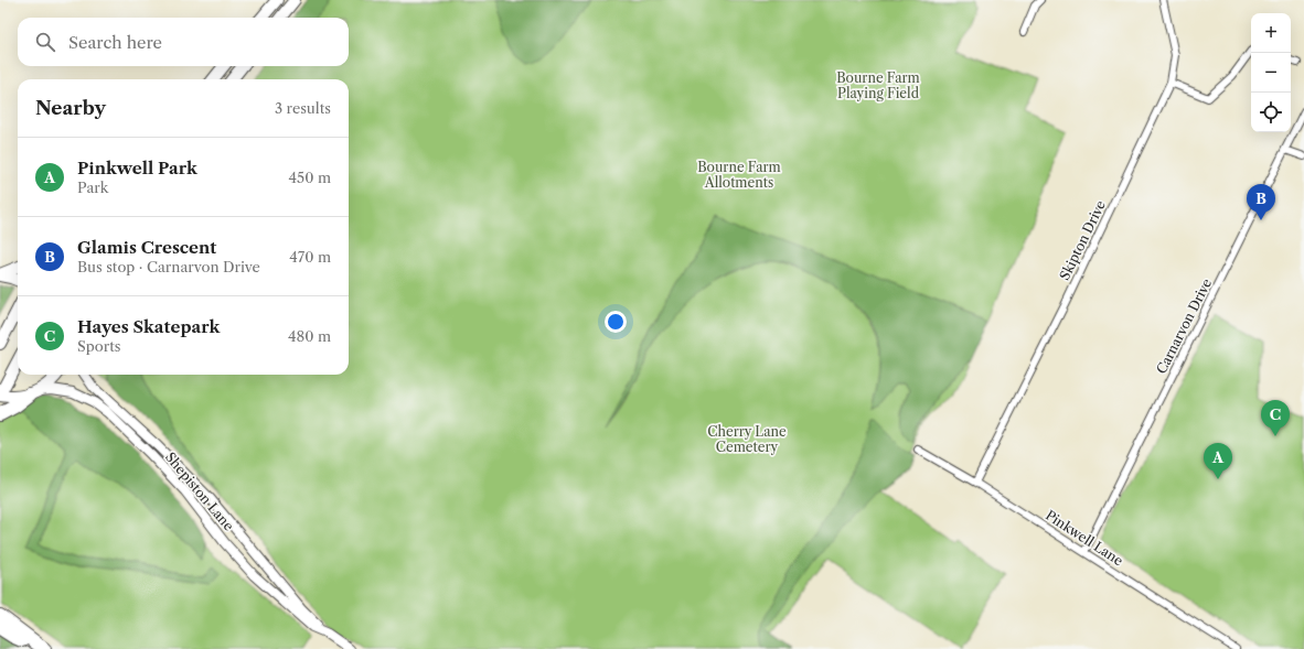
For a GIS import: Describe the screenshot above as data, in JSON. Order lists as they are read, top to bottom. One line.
{"streets":{"street":["Skipton Drive","Carnarvon Drive","Shepiston Lane","Pinkwell Lane"]},"crossings":[["Skipton Drive","Pinkwell Lane"],["Carnarvon Drive","Pinkwell Lane"]],"parks":["Bourne Farm Playing Field","Bourne Farm Allotments","Cherry Lane Cemetery"],"page":{"map_buttons":["+","−"],"search":"Search here","heading":["Nearby","3 results"],"list":[{"mark":"A","name":"Pinkwell Park","note":"Park","value":"450 m"},{"mark":"B","name":"Glamis Crescent","note":"Bus stop · Carnarvon Drive","value":"470 m"},{"mark":"C","name":"Hayes Skatepark","note":"Sports","value":"480 m"}],"pins":["B","C","A"]}}
